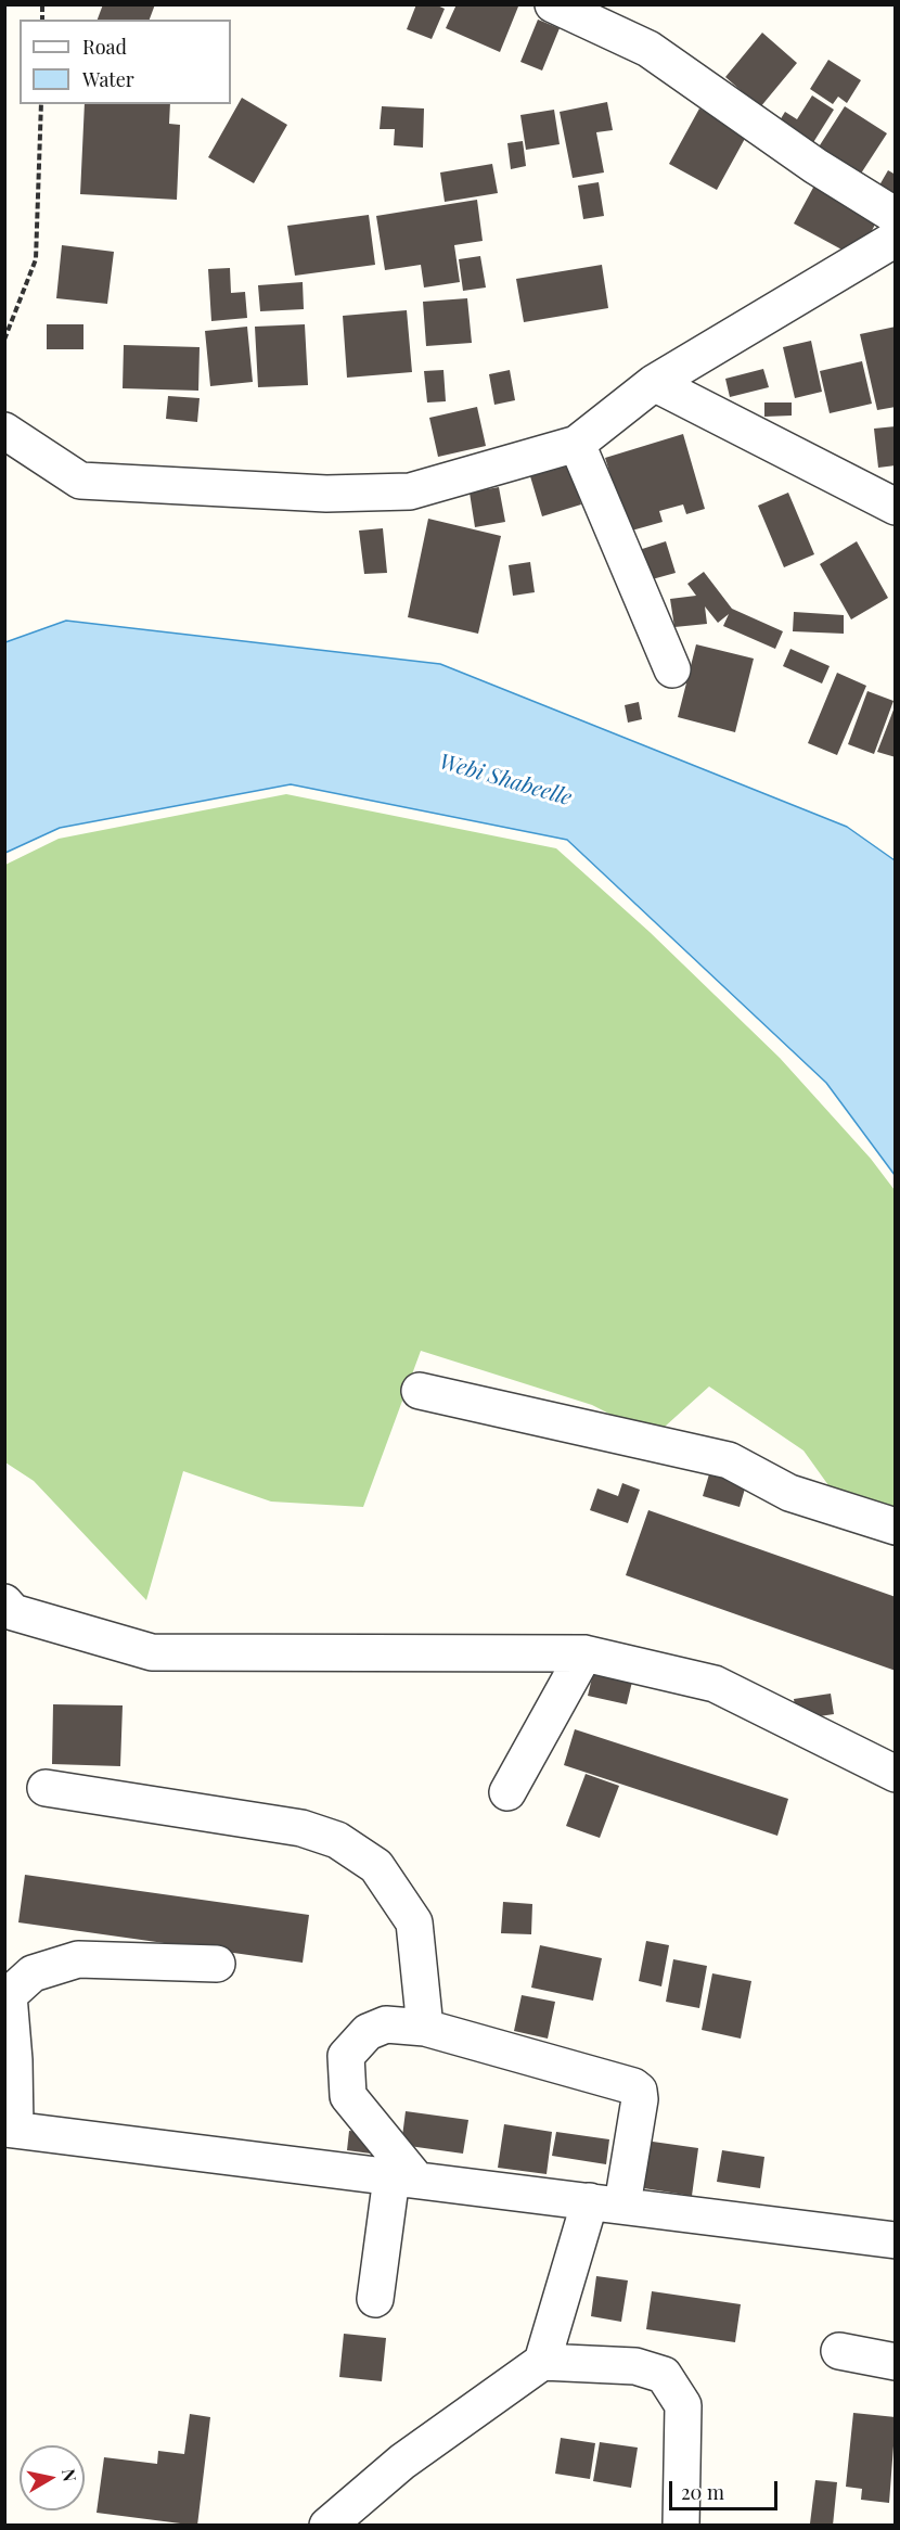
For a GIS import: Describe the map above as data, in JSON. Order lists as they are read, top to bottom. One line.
{"water":["Webi Shabeelle"],"legend":["Road","Water"],"scale_bar":"20 m","north":"right"}
